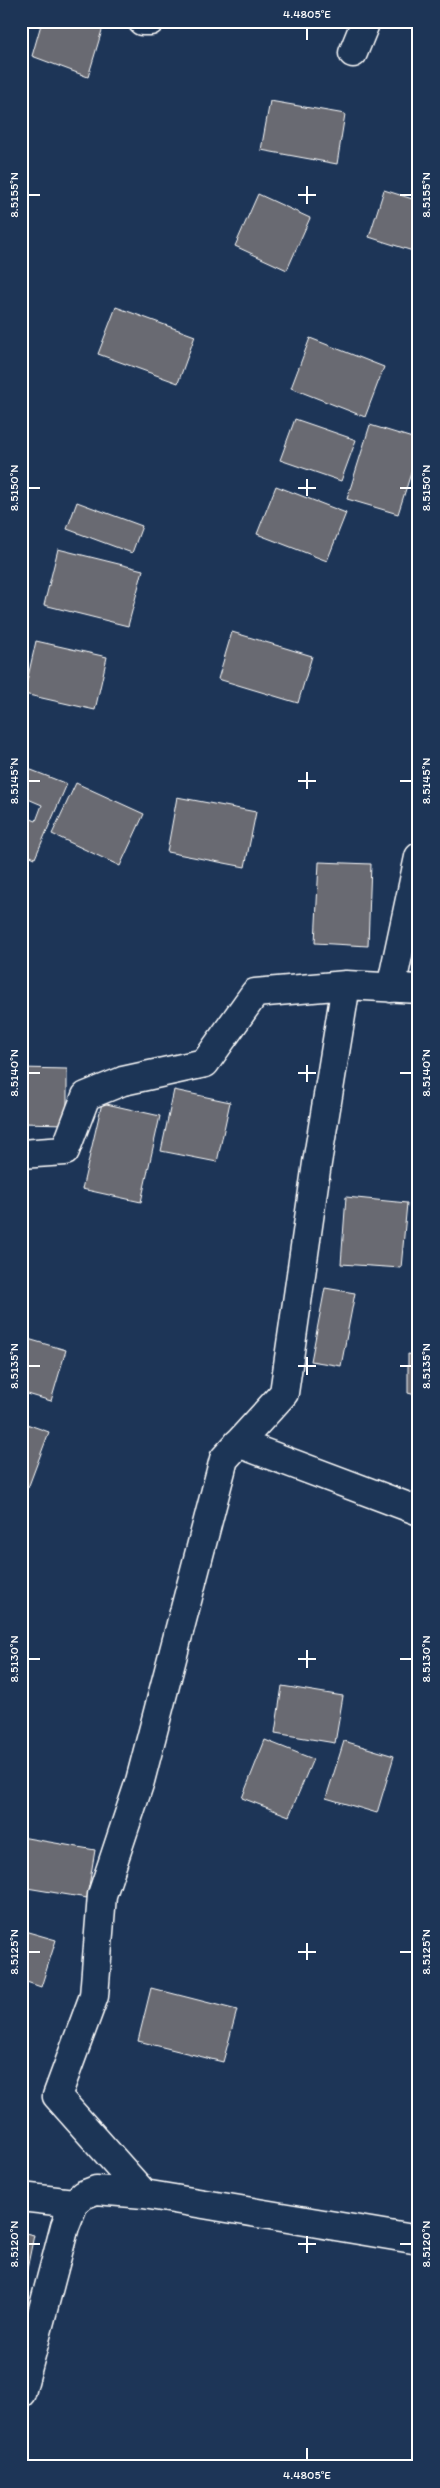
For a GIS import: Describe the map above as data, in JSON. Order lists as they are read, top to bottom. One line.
{"coordinates":["4.4805°E","8.5155°N","8.5150°N","8.5145°N","8.5140°N","8.5135°N","8.5130°N","8.5125°N","8.5120°N"]}
